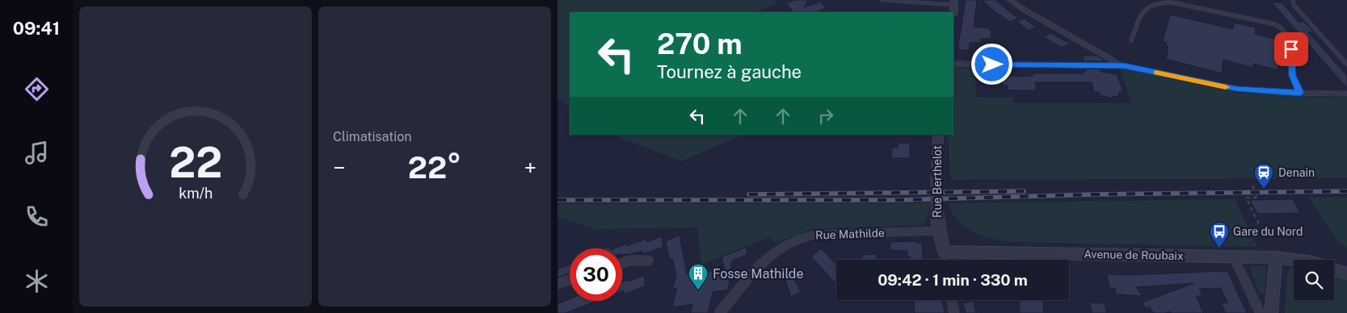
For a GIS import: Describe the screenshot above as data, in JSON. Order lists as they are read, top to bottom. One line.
{"streets":{"street":["Rue Berthelot","Rue Mathilde","Avenue de Roubaix"]},"crossings":[["Rue Berthelot","Rue Mathilde"],["Rue Berthelot","Avenue de Roubaix"]],"places":{"station":["Denain"],"bus stop":["Gare du Nord"],"building":["Fosse Mathilde"]},"page":{"tabs":"09:41","tile":"Climatisation","turn":["270 m","Tournez à gauche"],"heat":["−","22°","+"],"limit":"30","trip":"09:42 · 1 min · 330 m","gauge":["22","km/h"]}}
